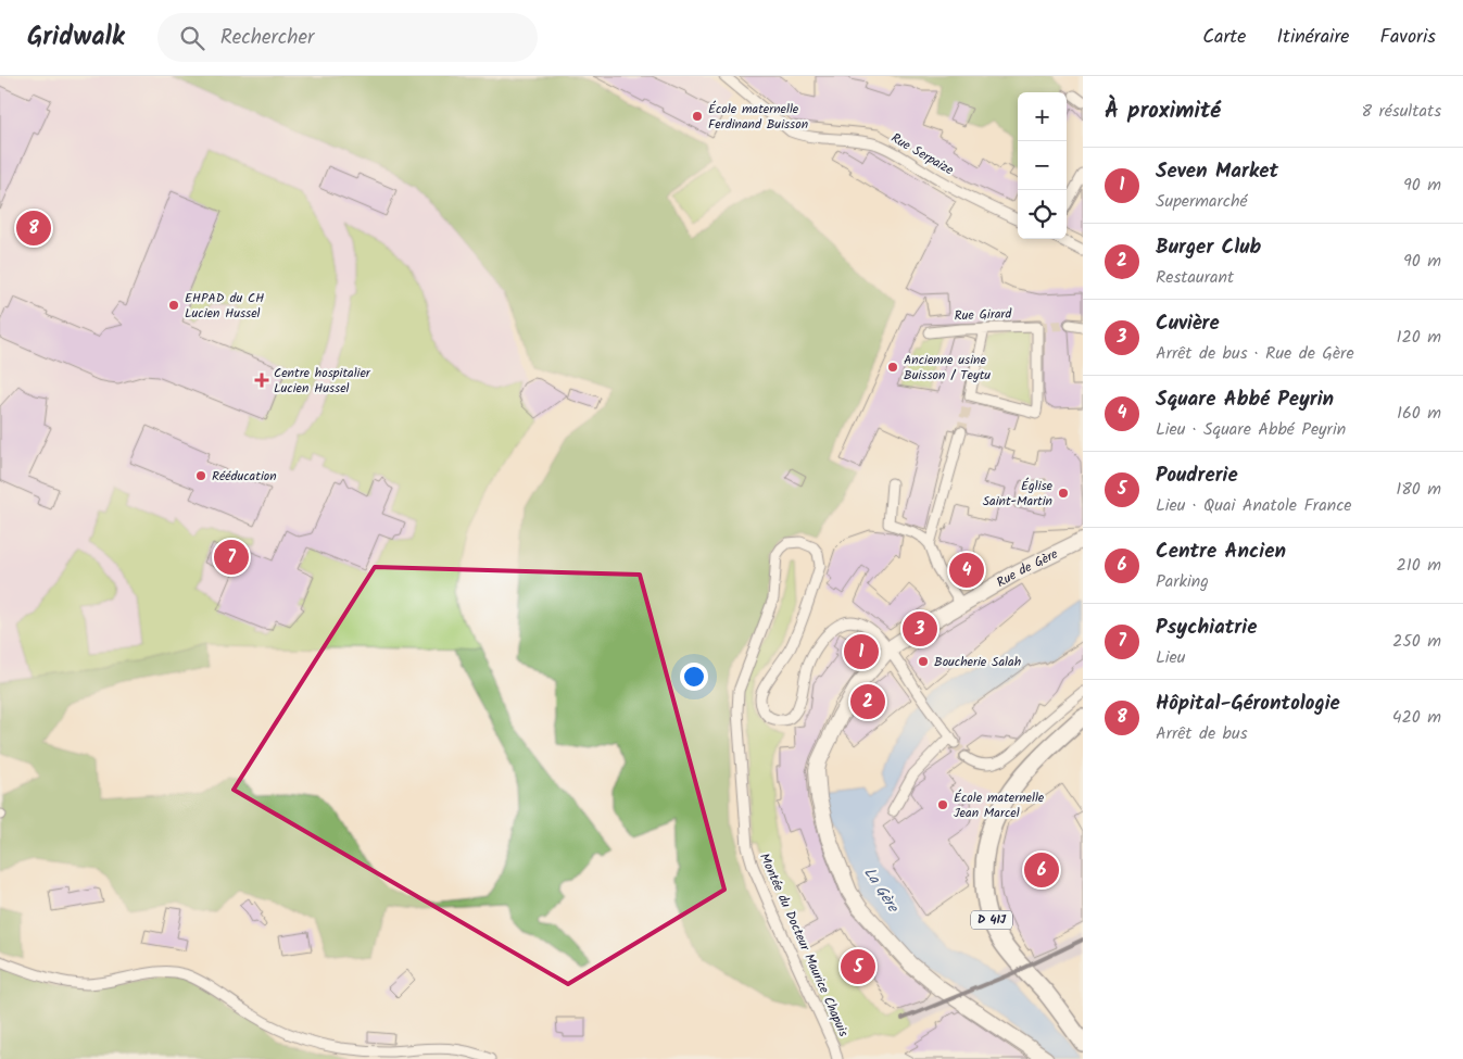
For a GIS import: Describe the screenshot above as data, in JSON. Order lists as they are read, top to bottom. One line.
{"streets":{"main road":["Rue de Gère","D 41J"],"street":["Rue Serpaize","Rue Girard","Montée du Docteur Maurice Chapuis"]},"crossings":[["Rue de Gère","Montée du Docteur Maurice Chapuis"]],"water":["La Gère"],"places":{"other":["École maternelle Ferdinand Buisson","EHPAD du CH Lucien Hussel","Ancienne usine Buisson / Teytu","Rééducation","Église Saint-Martin","Boucherie Salah","École maternelle Jean Marcel"],"health":["Centre hospitalier Lucien Hussel"]},"page":{"header":"Gridwalk","search":"Rechercher","nav":["Carte","Itinéraire","Favoris"],"heading":["À proximité","8 résultats"],"map_buttons":["+","−"],"list":[{"mark":"1","name":"Seven Market","note":"Supermarché","value":"90 m"},{"mark":"2","name":"Burger Club","note":"Restaurant","value":"90 m"},{"mark":"3","name":"Cuvière","note":"Arrêt de bus · Rue de Gère","value":"120 m"},{"mark":"4","name":"Square Abbé Peyrin","note":"Lieu · Square Abbé Peyrin","value":"160 m"},{"mark":"5","name":"Poudrerie","note":"Lieu · Quai Anatole France","value":"180 m"},{"mark":"6","name":"Centre Ancien","note":"Parking","value":"210 m"},{"mark":"7","name":"Psychiatrie","note":"Lieu","value":"250 m"},{"mark":"8","name":"Hôpital-Gérontologie","note":"Arrêt de bus","value":"420 m"}],"pins":["8","7","4","3","1","2","6","5"]}}
